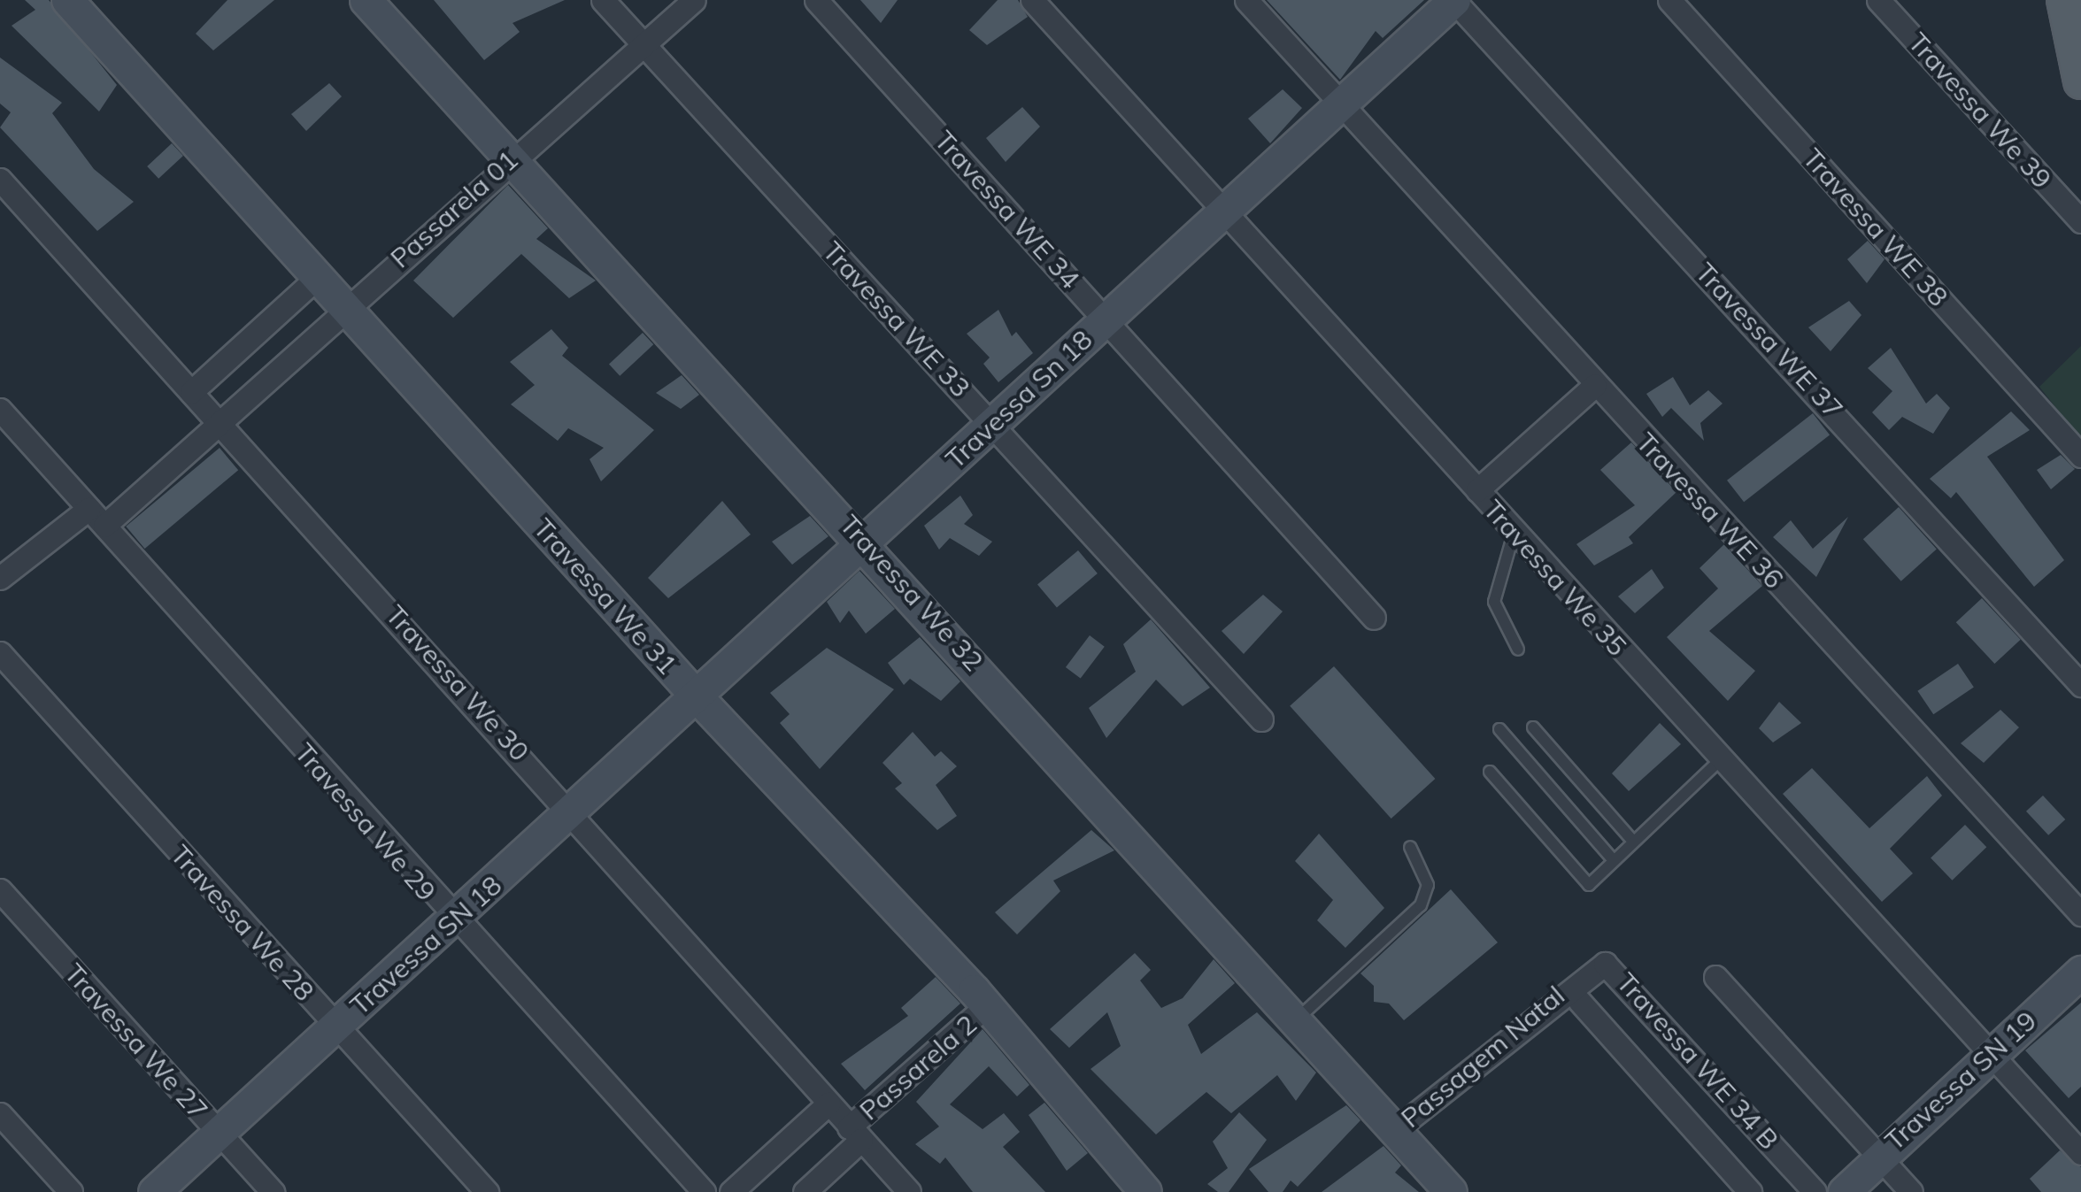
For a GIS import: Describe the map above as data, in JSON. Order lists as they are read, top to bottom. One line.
{"streets":{"street":["Travessa We 39","Passarela 01","Travessa WE 34","Travessa WE 38","Travessa WE 33","Travessa WE 37","Travessa Sn 18","Travessa WE 36","Travessa We 35","Travessa We 32","Travessa We 31","Travessa We 30","Travessa We 29","Travessa We 28","Travessa SN 18","Travessa We 27","Passagem Natal","Travessa WE 34 B","Passarela 2","Travessa SN 19"]},"crossings":[["Passarela 01","Travessa WE 33"],["Passarela 01","Travessa We 32"],["Passarela 01","Travessa We 31"],["Passarela 01","Travessa We 30"],["Passarela 01","Travessa We 29"],["Travessa WE 34","Travessa Sn 18"],["Travessa WE 33","Travessa Sn 18"],["Travessa WE 37","Travessa Sn 18"],["Travessa Sn 18","Travessa WE 36"],["Travessa Sn 18","Travessa We 35"],["Travessa Sn 18","Travessa We 32"],["Travessa Sn 18","Travessa We 31"],["Travessa Sn 18","Travessa SN 18"],["Travessa We 35","Travessa SN 19"],["Travessa We 32","Passagem Natal"],["Travessa We 31","Travessa SN 18"],["Travessa We 31","Passarela 2"],["Travessa We 30","Travessa SN 18"],["Travessa We 30","Passarela 2"],["Travessa We 29","Travessa SN 18"],["Travessa We 28","Travessa SN 18"],["Travessa SN 18","Travessa We 27"],["Passagem Natal","Travessa WE 34 B"]]}
